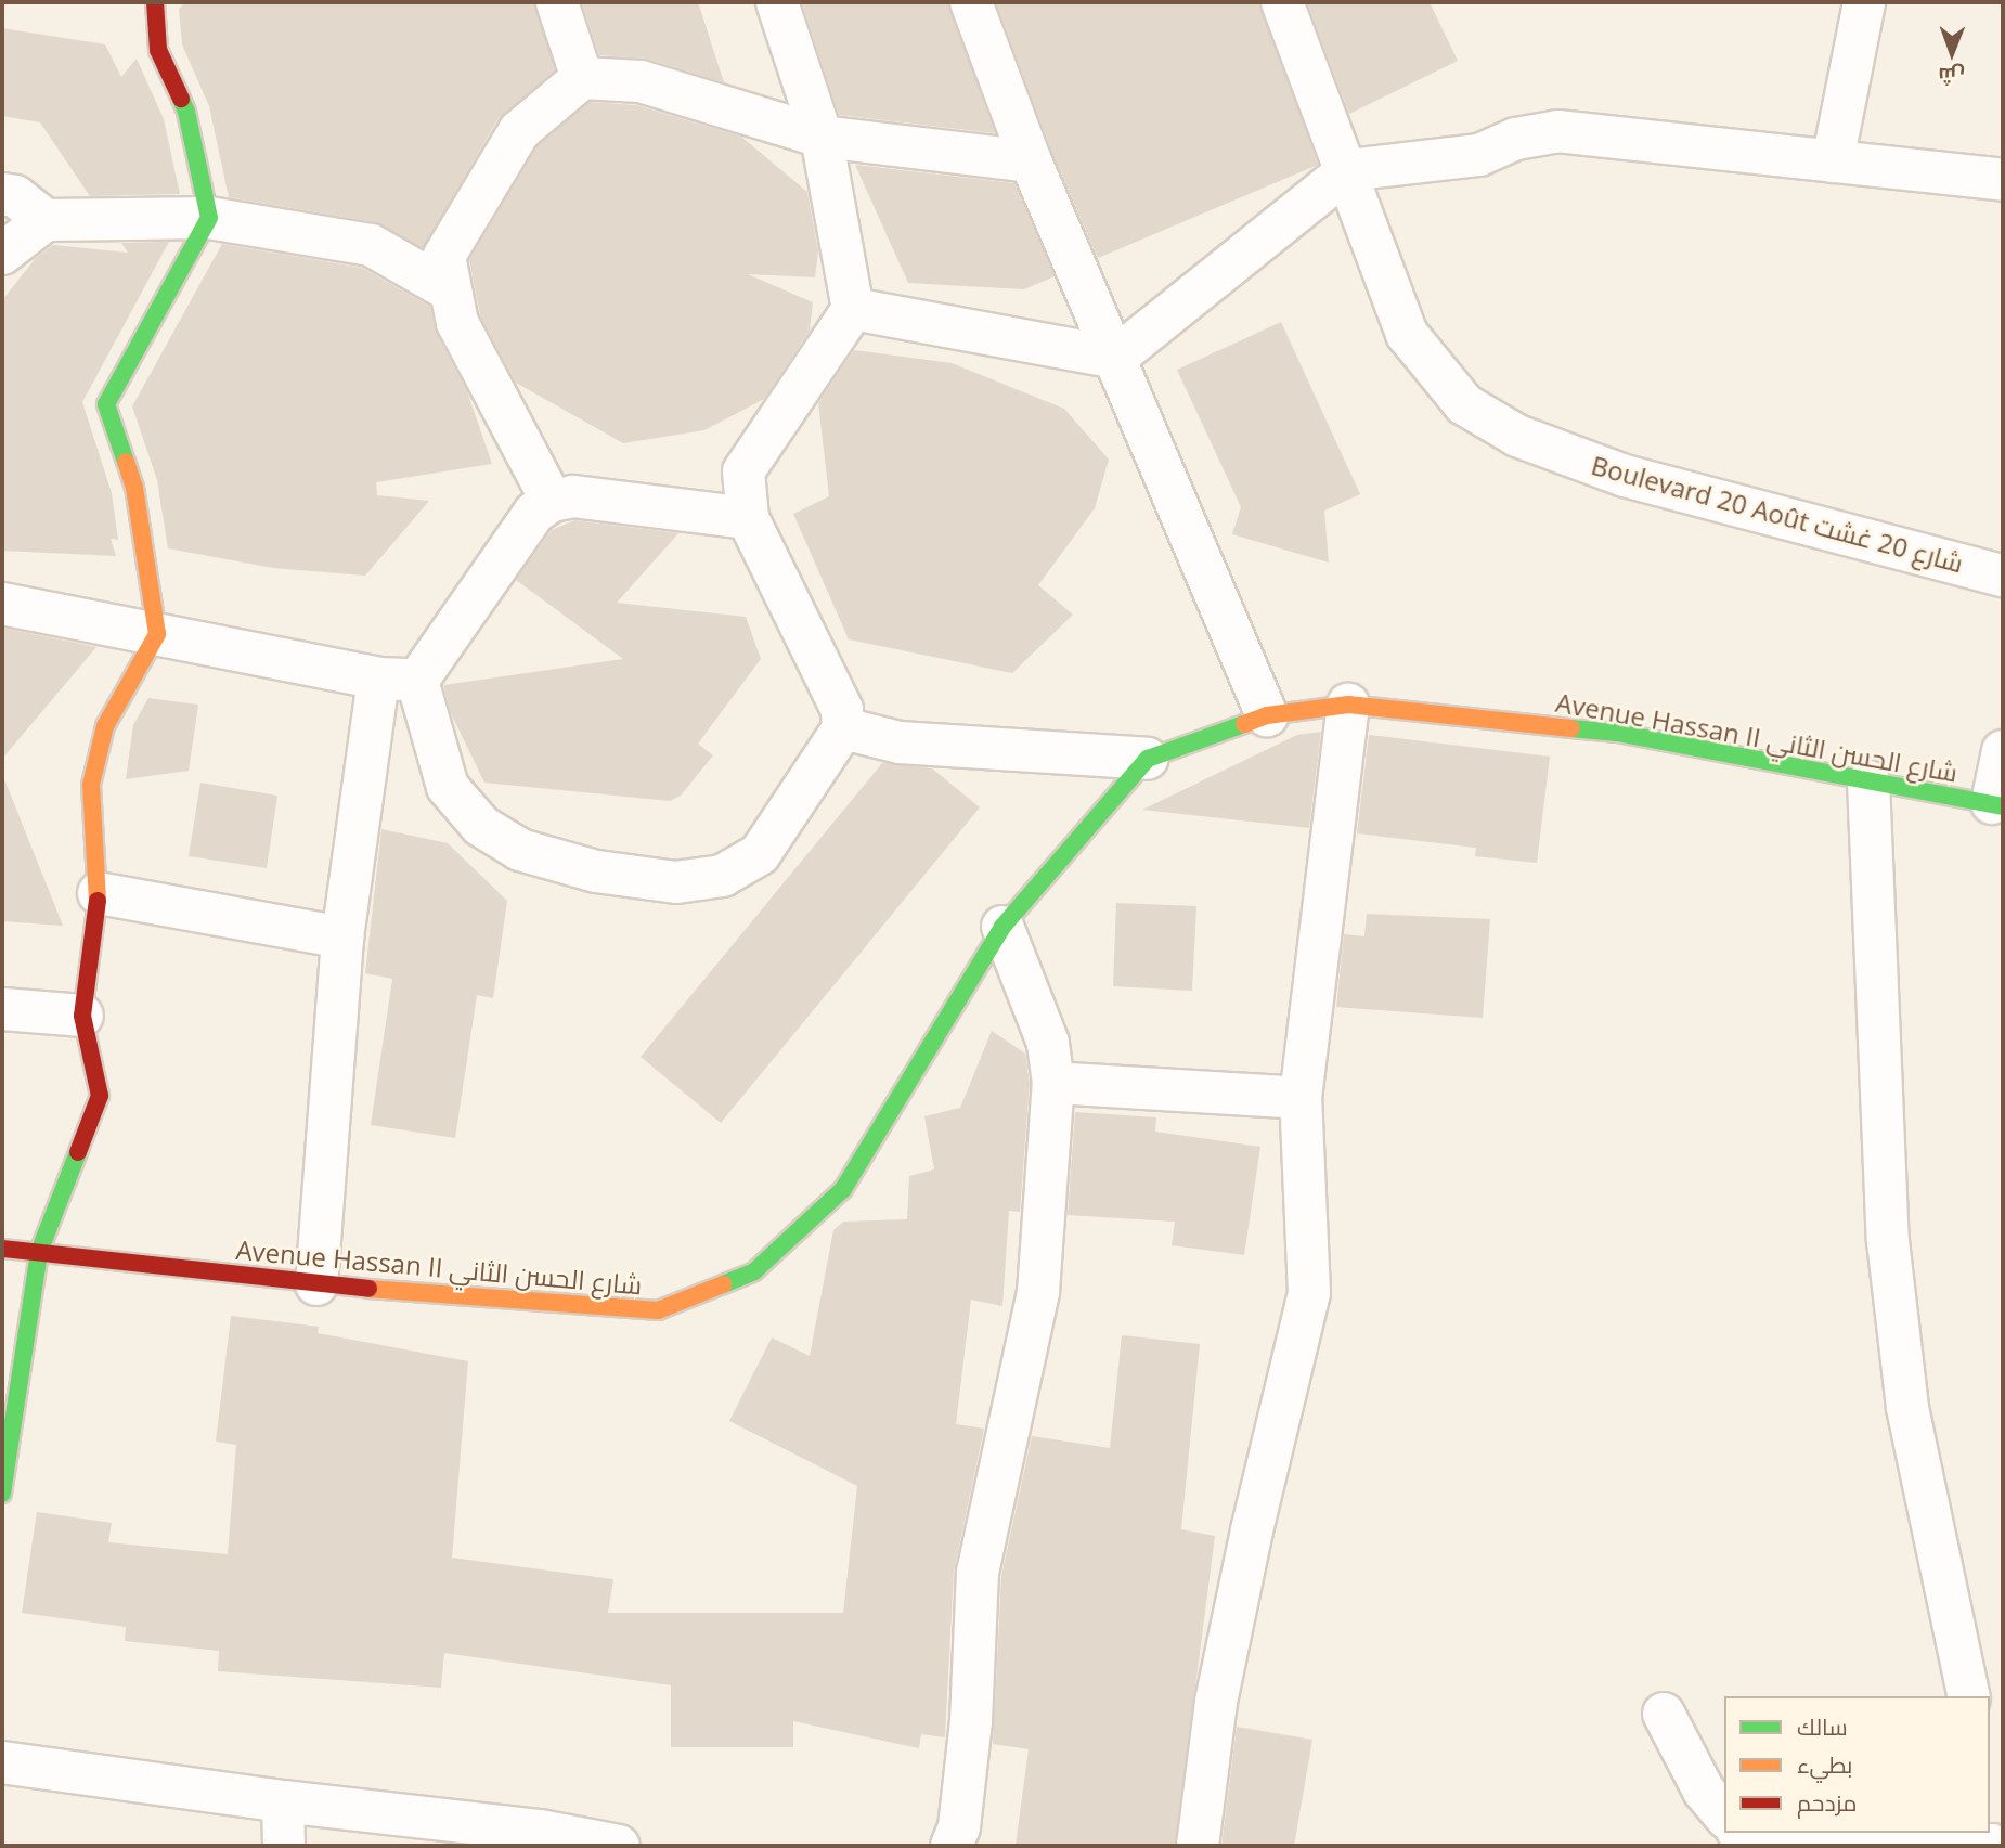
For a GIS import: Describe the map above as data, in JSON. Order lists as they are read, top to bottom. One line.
{"streets":{"street":["Boulevard 20 Août شارع 20 غشت","Avenue Hassan II شارع الحسن الثاني"]},"legend":["سالك","بطيء","مزدحم"],"north":"bottom"}
